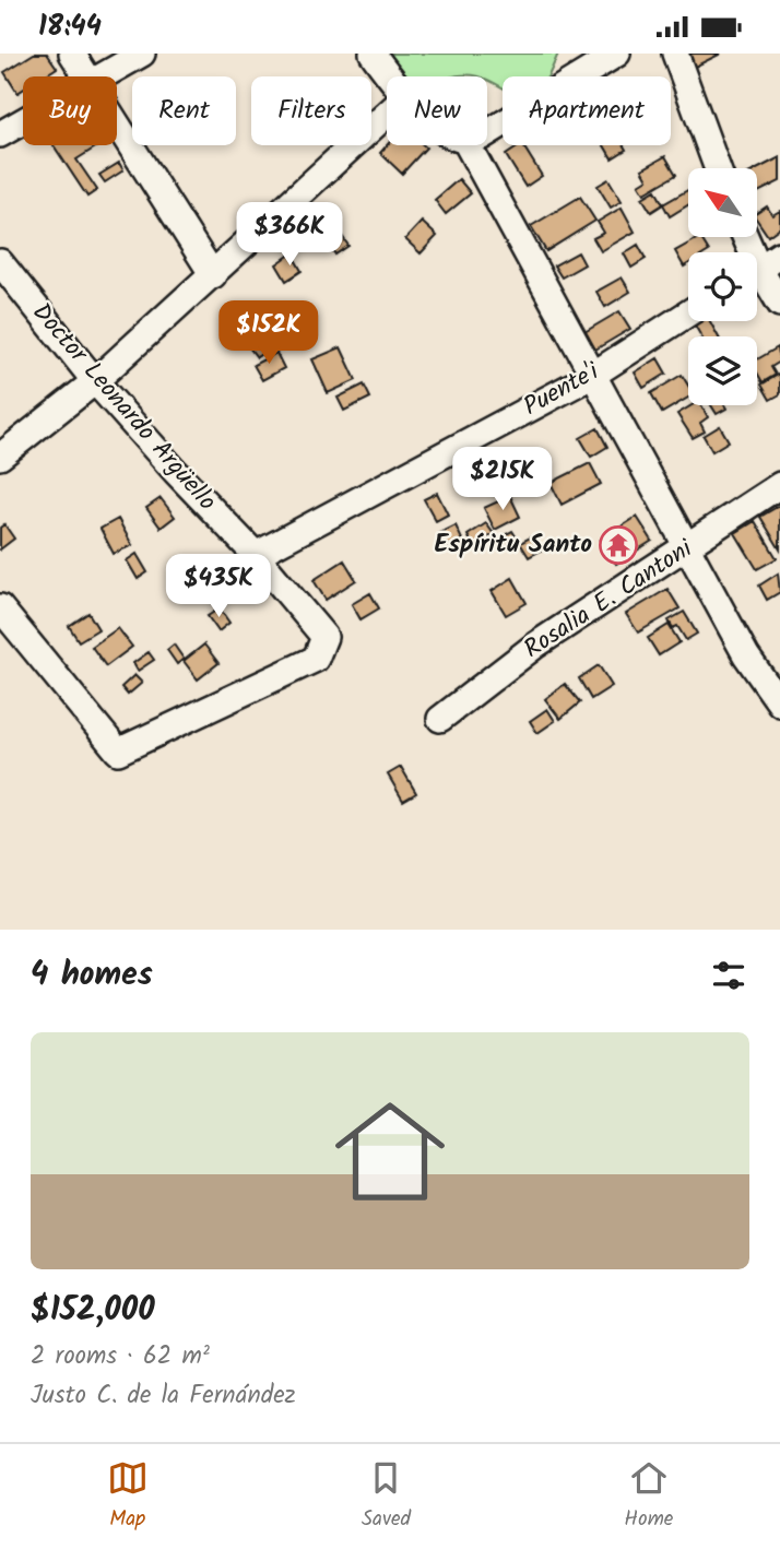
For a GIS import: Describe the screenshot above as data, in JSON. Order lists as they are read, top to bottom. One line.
{"streets":{"street":["Puente'i","Doctor Leonardo Argüello","Rosalia E. Cantoni"]},"crossings":[["Puente'i","Doctor Leonardo Argüello"]],"places":{"temple":["Espíritu Santo"]},"north":"top left","page":{"status":"18:44","chip":["Buy","Rent","Filters","New","Apartment"],"price":["$366K","$152K","$215K","$435K"],"heading":"4 homes","list":[{"name":"$152,000","note":"2 rooms · 62 m² · Justo C. de la Fernández"}],"tabs":["Map","Saved","Home"]}}
